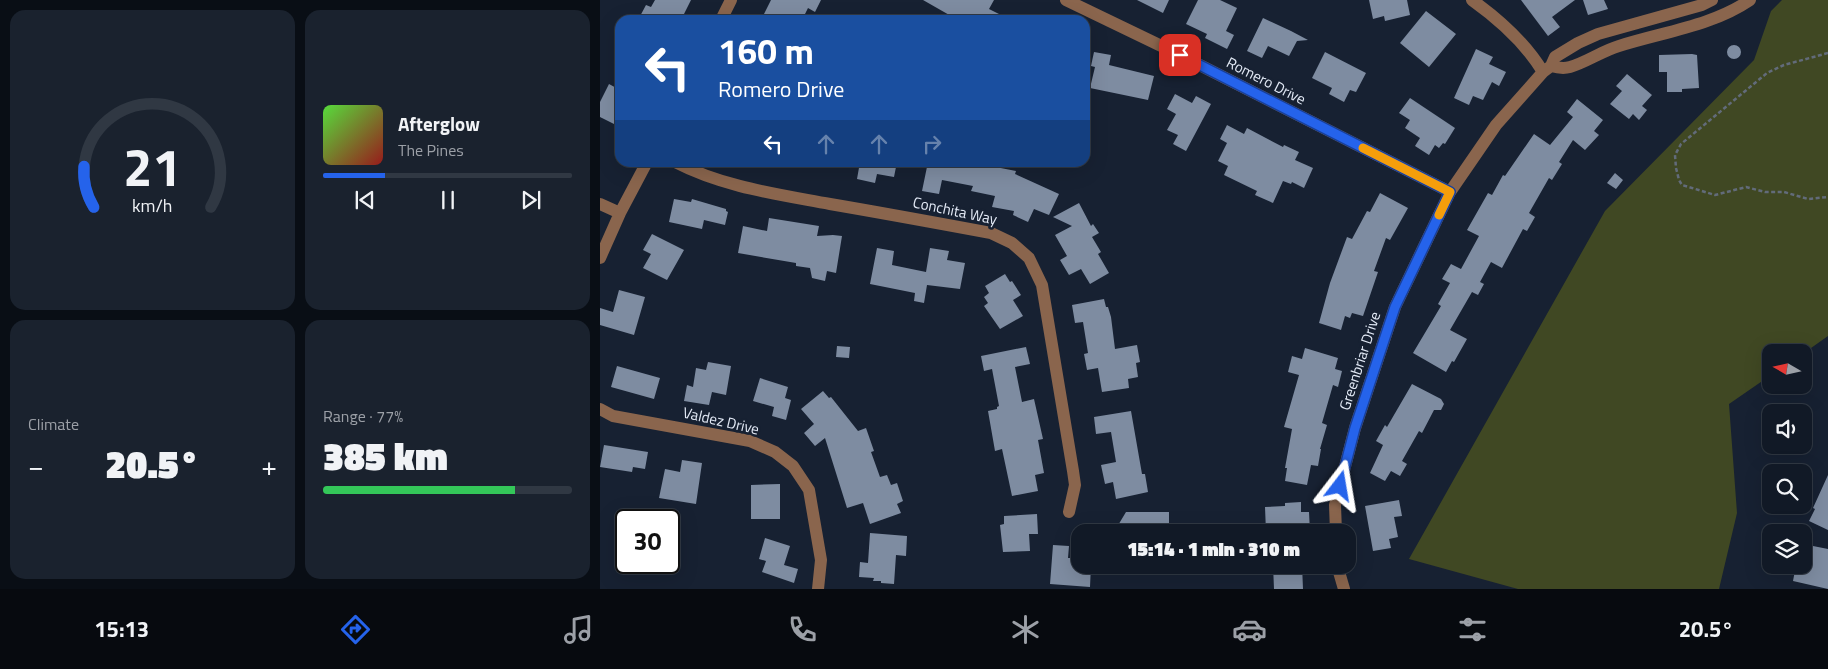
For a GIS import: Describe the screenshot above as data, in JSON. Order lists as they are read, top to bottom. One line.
{"streets":{"street":["Romero Drive","Conchita Way","Greenbriar Drive","Valdez Drive"]},"crossings":[["Romero Drive","Greenbriar Drive"]],"north":"left","page":{"turn":["160 m","Romero Drive"],"song":["Afterglow","The Pines"],"tile":["Climate",["Range · 77%","385 km"]],"heat":["−","20.5°","+"],"limit":"30","trip":"15:14 · 1 min · 310 m","tabs":["15:13","20.5°"],"gauge":["21","km/h"]}}
